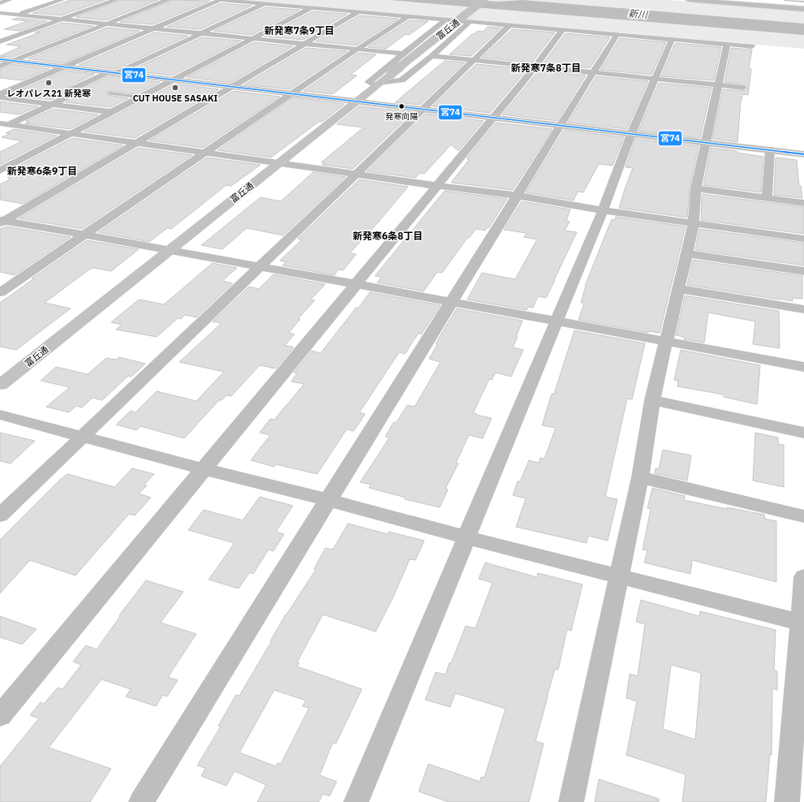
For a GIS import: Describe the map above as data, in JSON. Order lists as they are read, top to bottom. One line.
{"streets":{"street":["富丘通"]},"districts":["新発寒7条9丁目","新発寒7条8丁目","新発寒6条9丁目","新発寒6条8丁目"],"water":["新川"],"places":["レオパレス21 新発寒","CUT HOUSE SASAKI","発寒向陽"],"lines":["transit line 宮74"]}
